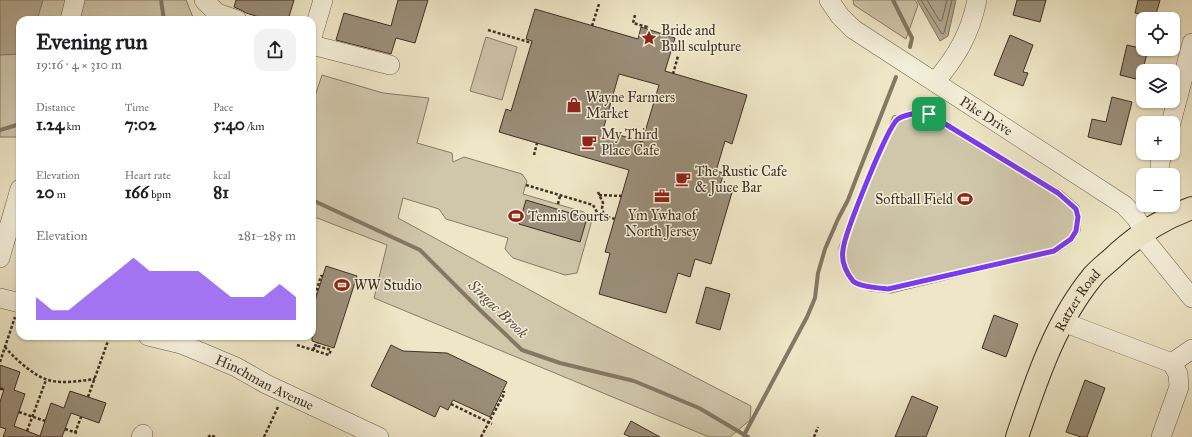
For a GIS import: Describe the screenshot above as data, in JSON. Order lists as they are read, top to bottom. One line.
{"streets":{"main road":["Ratzer Road"],"street":["Pike Drive","Hinchman Avenue"]},"crossings":[["Pike Drive","Ratzer Road"]],"water":["Singac Brook"],"places":{"place":["Bride and Bull sculpture"],"shop":["Wayne Farmers Market"],"cafe":["My Third Place Cafe","The Rustic Cafe & Juice Bar"],"office":["Ym Ywha of North Jersey"],"sports":["Softball Field","Tennis Courts","WW Studio"]},"page":{"map_buttons":["+","−"],"heading":["Evening run","19:16 · 4 × 310 m"],"stats":[["Distance","1.24 km"],["Time","7:02"],["Pace","5:40 /km"],["Elevation","20 m"],["Heart rate","166 bpm"],["kcal","81"]],"chart":["Elevation","281–285 m"]}}
